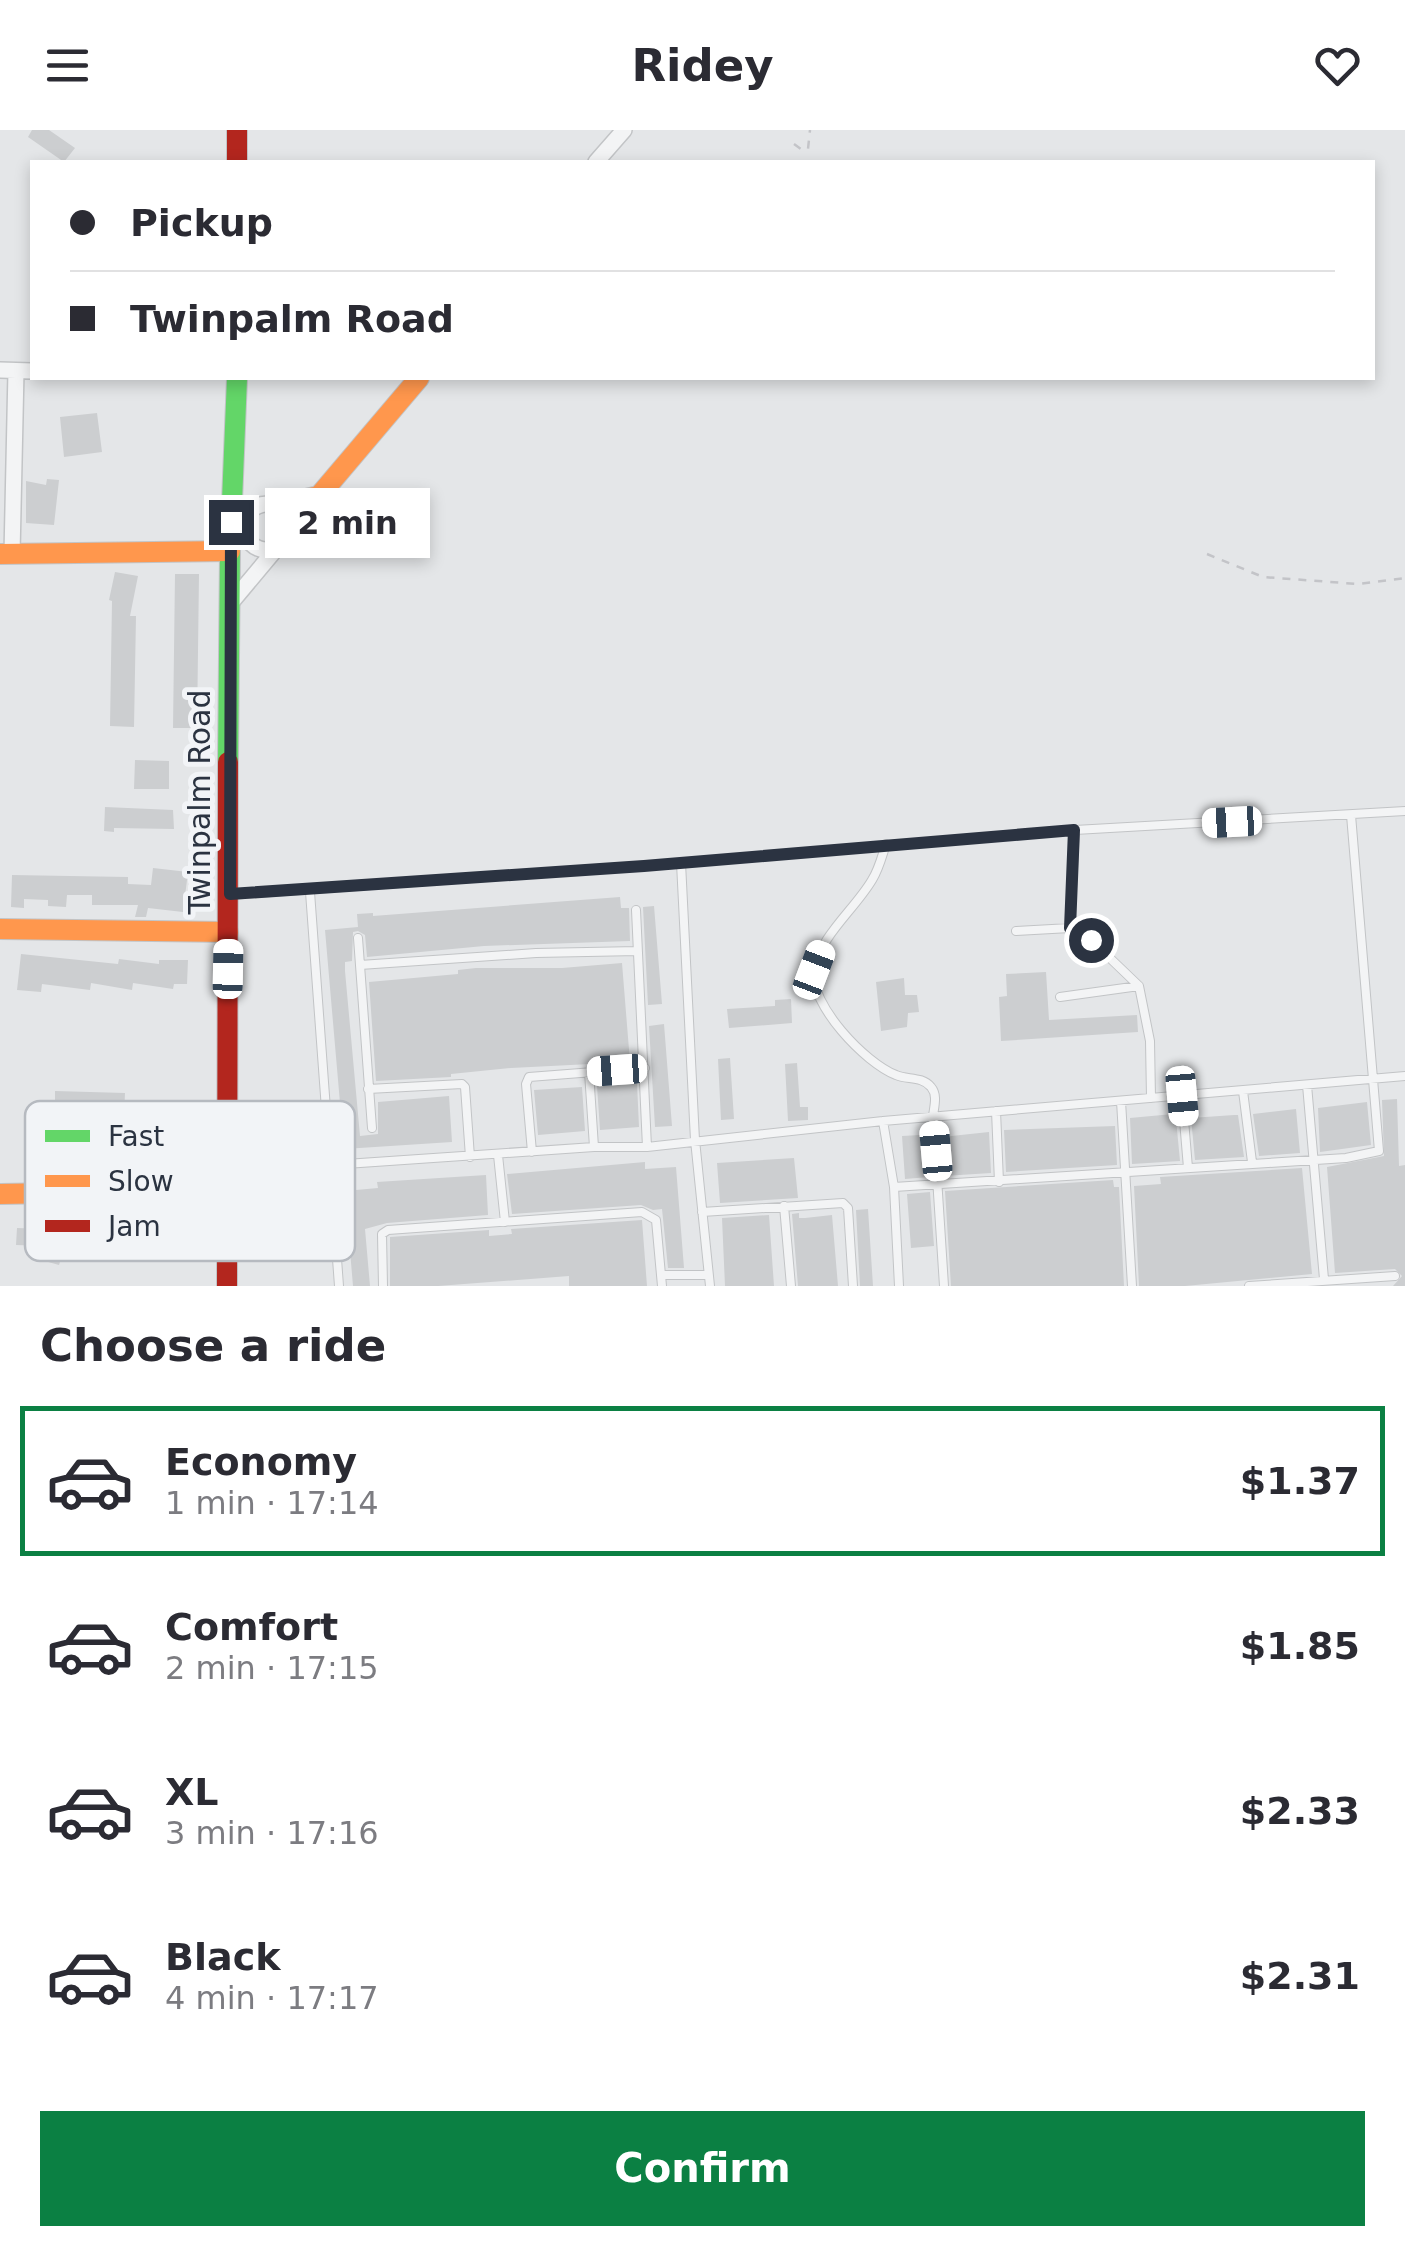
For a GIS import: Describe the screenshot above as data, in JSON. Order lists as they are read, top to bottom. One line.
{"streets":{"main road":["Twinpalm Road"]},"legend":["Fast","Slow","Jam"],"page":{"header":"Ridey","banner":["Pickup","Twinpalm Road"],"bubble":"2 min","heading":"Choose a ride","list":[{"name":"Economy","note":"1 min · 17:14","value":"$1.37"},{"name":"Comfort","note":"2 min · 17:15","value":"$1.85"},{"name":"XL","note":"3 min · 17:16","value":"$2.33"},{"name":"Black","note":"4 min · 17:17","value":"$2.31"}],"buttons":"Confirm"}}
